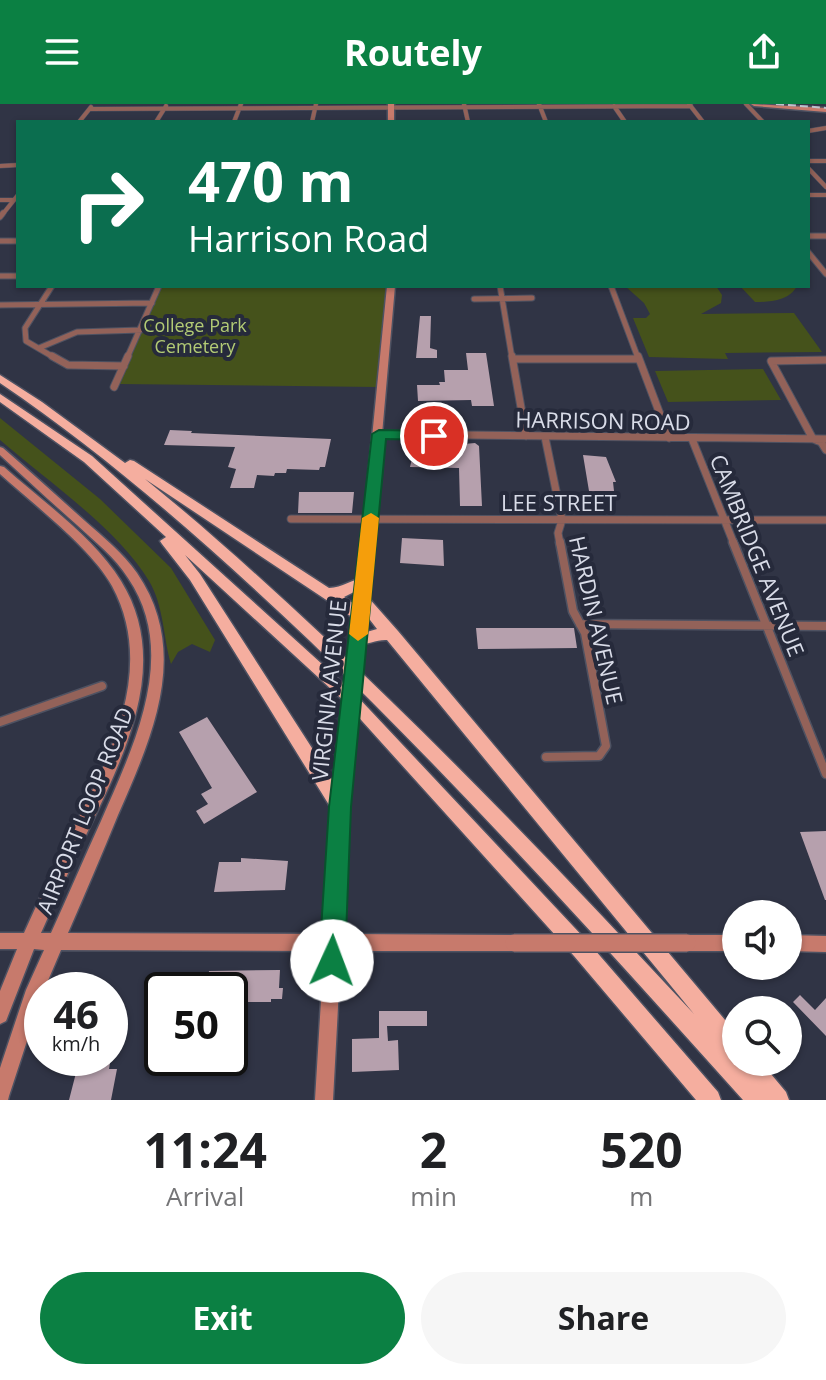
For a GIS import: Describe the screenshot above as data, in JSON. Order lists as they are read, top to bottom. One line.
{"streets":{"main road":["VIRGINIA AVENUE","AIRPORT LOOP ROAD"],"street":["HARRISON ROAD","LEE STREET","CAMBRIDGE AVENUE","HARDIN AVENUE"]},"crossings":[["HARRISON ROAD","CAMBRIDGE AVENUE"],["HARRISON ROAD","HARDIN AVENUE"],["HARRISON ROAD","VIRGINIA AVENUE"],["LEE STREET","CAMBRIDGE AVENUE"],["LEE STREET","HARDIN AVENUE"],["LEE STREET","VIRGINIA AVENUE"]],"parks":["College Park Cemetery"],"page":{"header":"Routely","turn":["470 m","Harrison Road"],"speed":"46 km/h","limit":"50","eta":["11:24","Arrival","2","min","520","m"],"buttons":["Exit","Share"]}}
